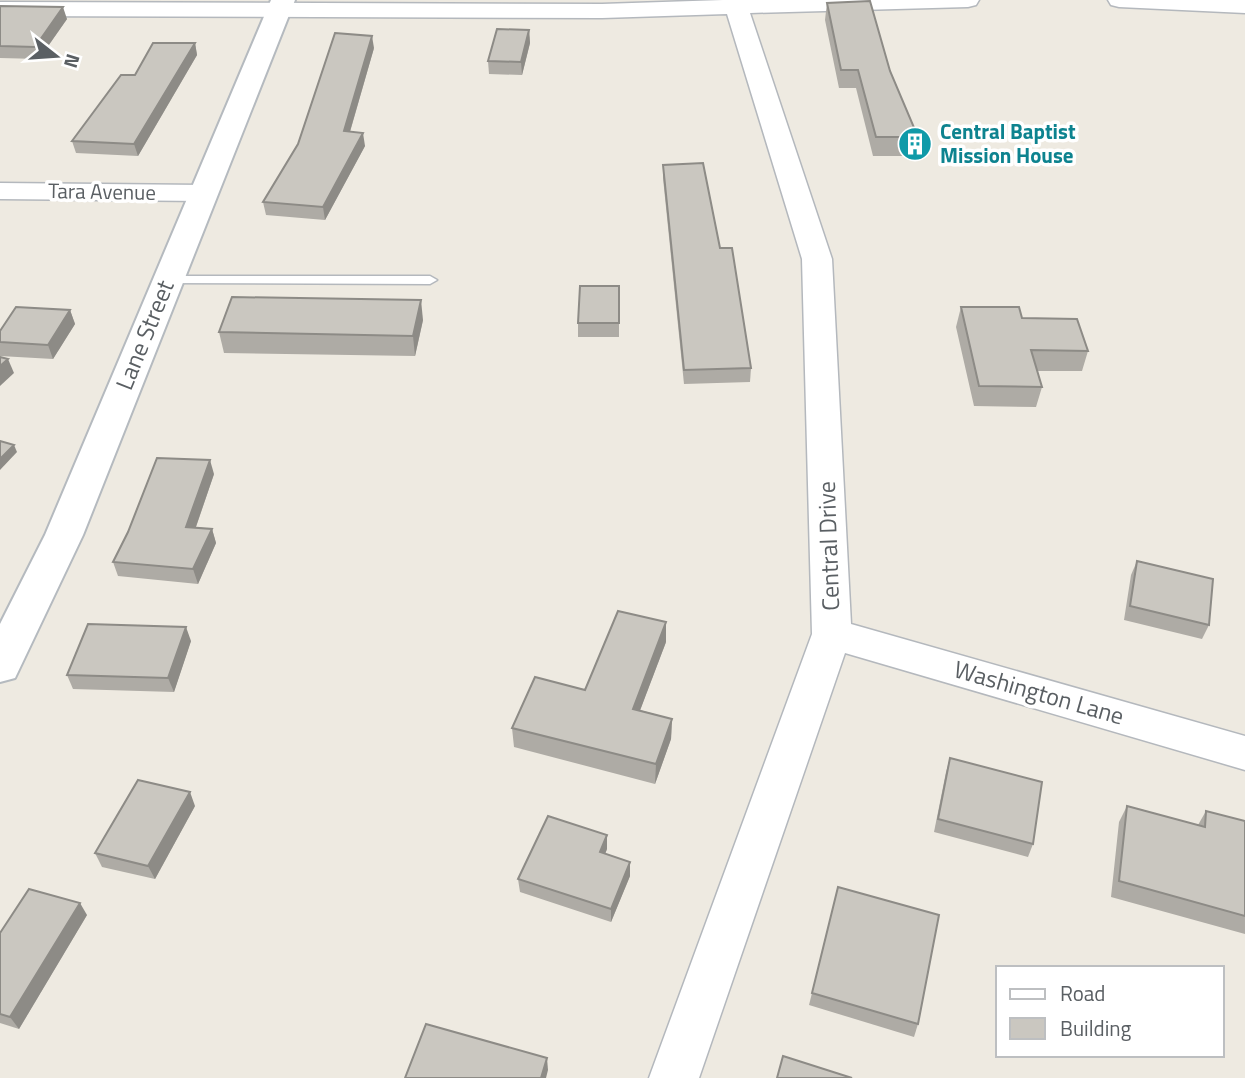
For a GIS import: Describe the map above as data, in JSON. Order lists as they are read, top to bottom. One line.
{"streets":{"main road":["Lane Street"],"street":["Tara Avenue","Central Drive","Washington Lane"]},"crossings":[["Tara Avenue","Lane Street"],["Central Drive","Washington Lane"]],"places":{"building":["Central Baptist Mission House"]},"legend":["Road","Building"],"north":"right"}
